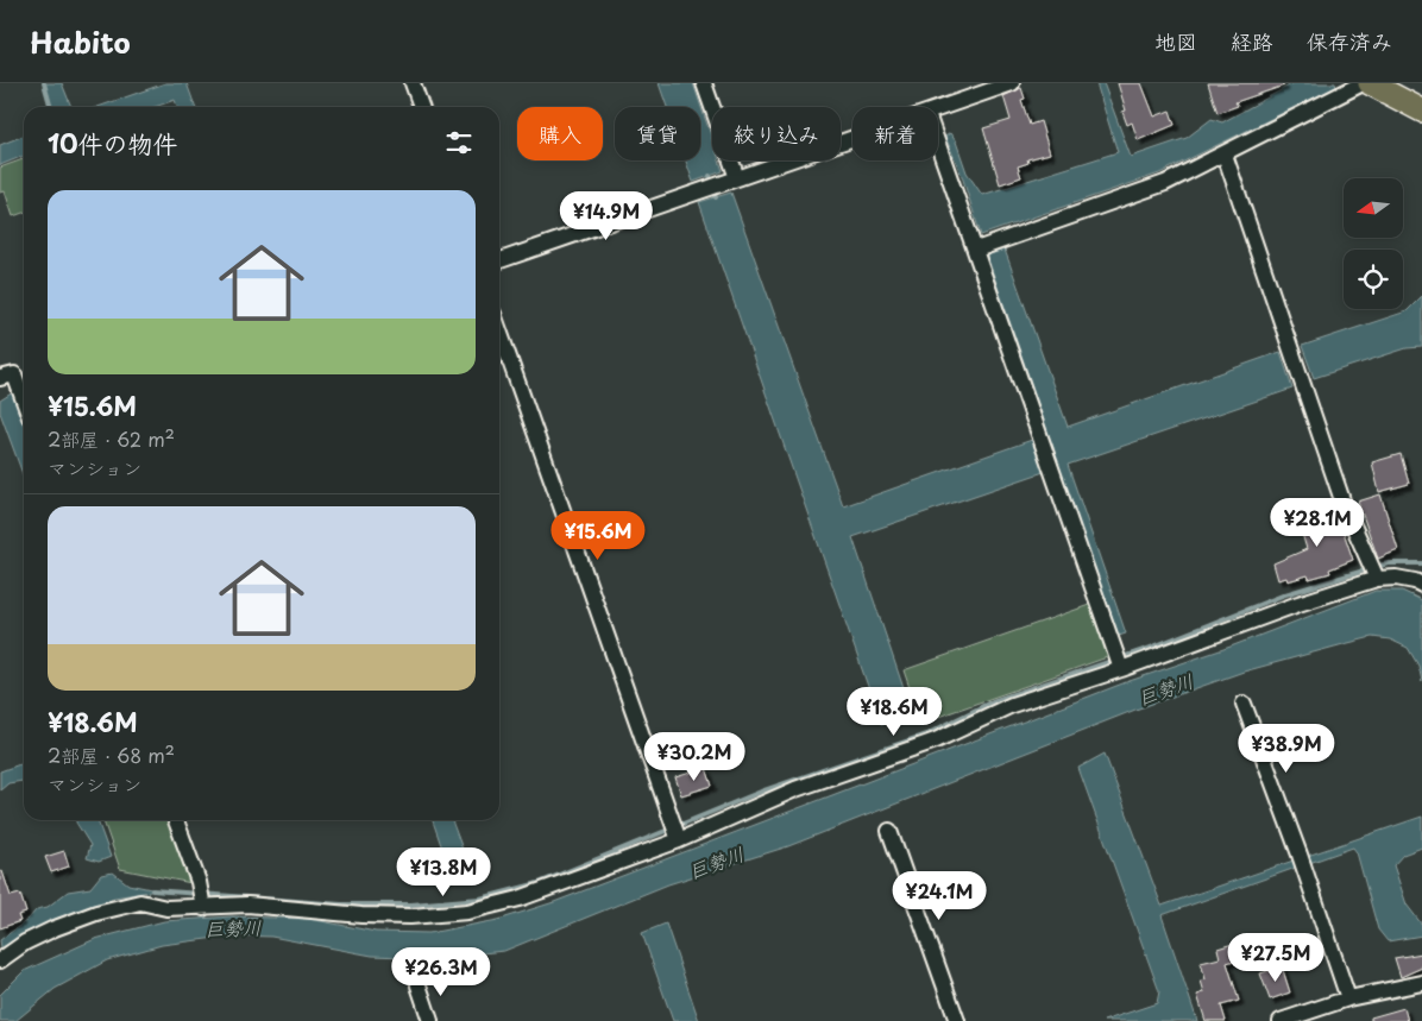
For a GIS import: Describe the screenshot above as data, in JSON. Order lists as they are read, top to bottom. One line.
{"water":["巨勢川"],"north":"left","page":{"header":"Habito","nav":["地図","経路","保存済み"],"chip":["購入","賃貸","絞り込み","新着"],"heading":"10件の物件","list":[{"name":"¥15.6M","note":"2部屋 · 62 m² · マンション"},{"name":"¥18.6M","note":"2部屋 · 68 m² · マンション"}],"price":["¥14.9M","¥28.1M","¥15.6M","¥18.6M","¥38.9M","¥30.2M","¥13.8M","¥24.1M","¥27.5M","¥26.3M"]}}
